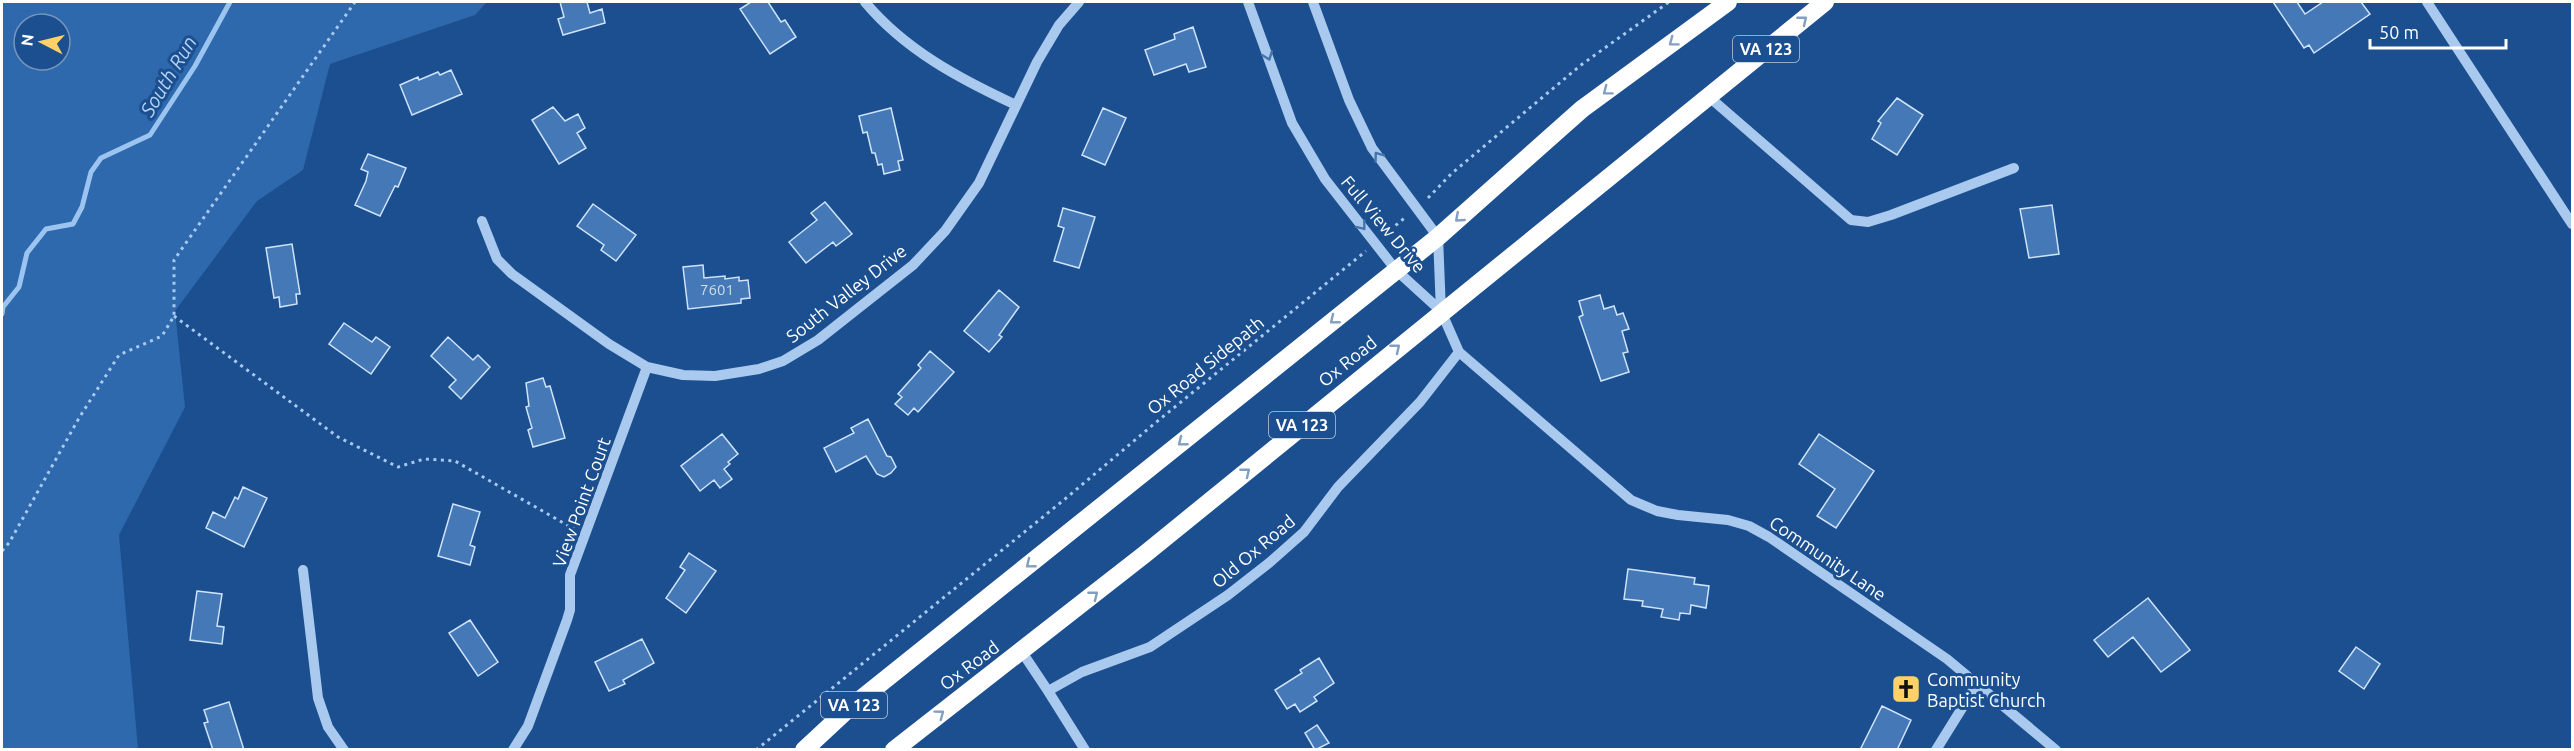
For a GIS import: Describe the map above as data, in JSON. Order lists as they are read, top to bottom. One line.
{"streets":{"highway":["VA 123","Ox Road"],"street":["Full View Drive","South Valley Drive","View Point Court","Old Ox Road","Community Lane"],"path":["Ox Road Sidepath"]},"crossings":[["VA 123","Full View Drive"],["Full View Drive","Ox Road"],["Full View Drive","Ox Road Sidepath"],["Full View Drive","Community Lane"],["South Valley Drive","View Point Court"],["Ox Road","Community Lane"],["Old Ox Road","Community Lane"]],"water":["South Run"],"places":{"church":["Community Baptist Church"]},"house_numbers":["7601"],"scale_bar":"50 m","north":"left"}
